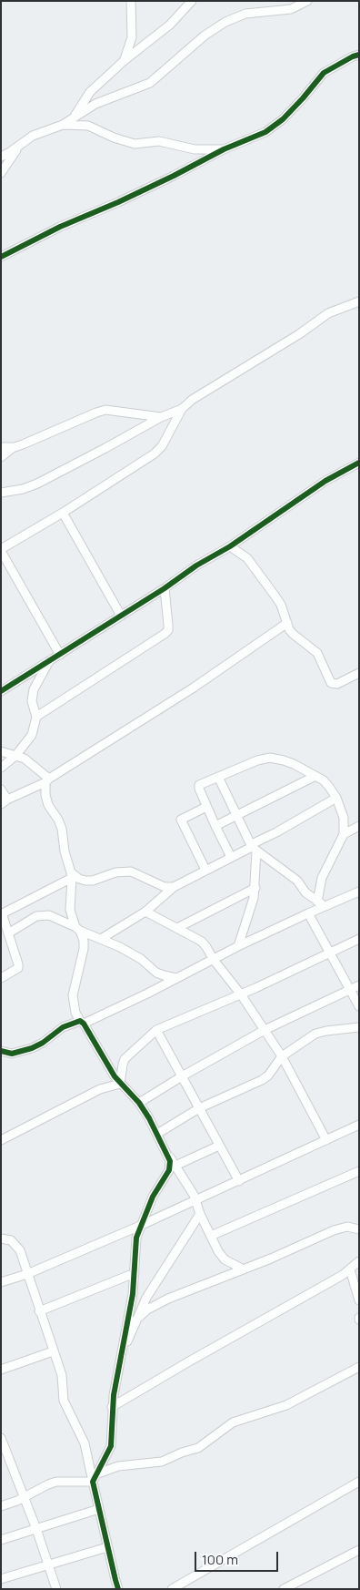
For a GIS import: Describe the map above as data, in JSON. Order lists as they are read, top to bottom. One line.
{"scale_bar":"100 m"}
